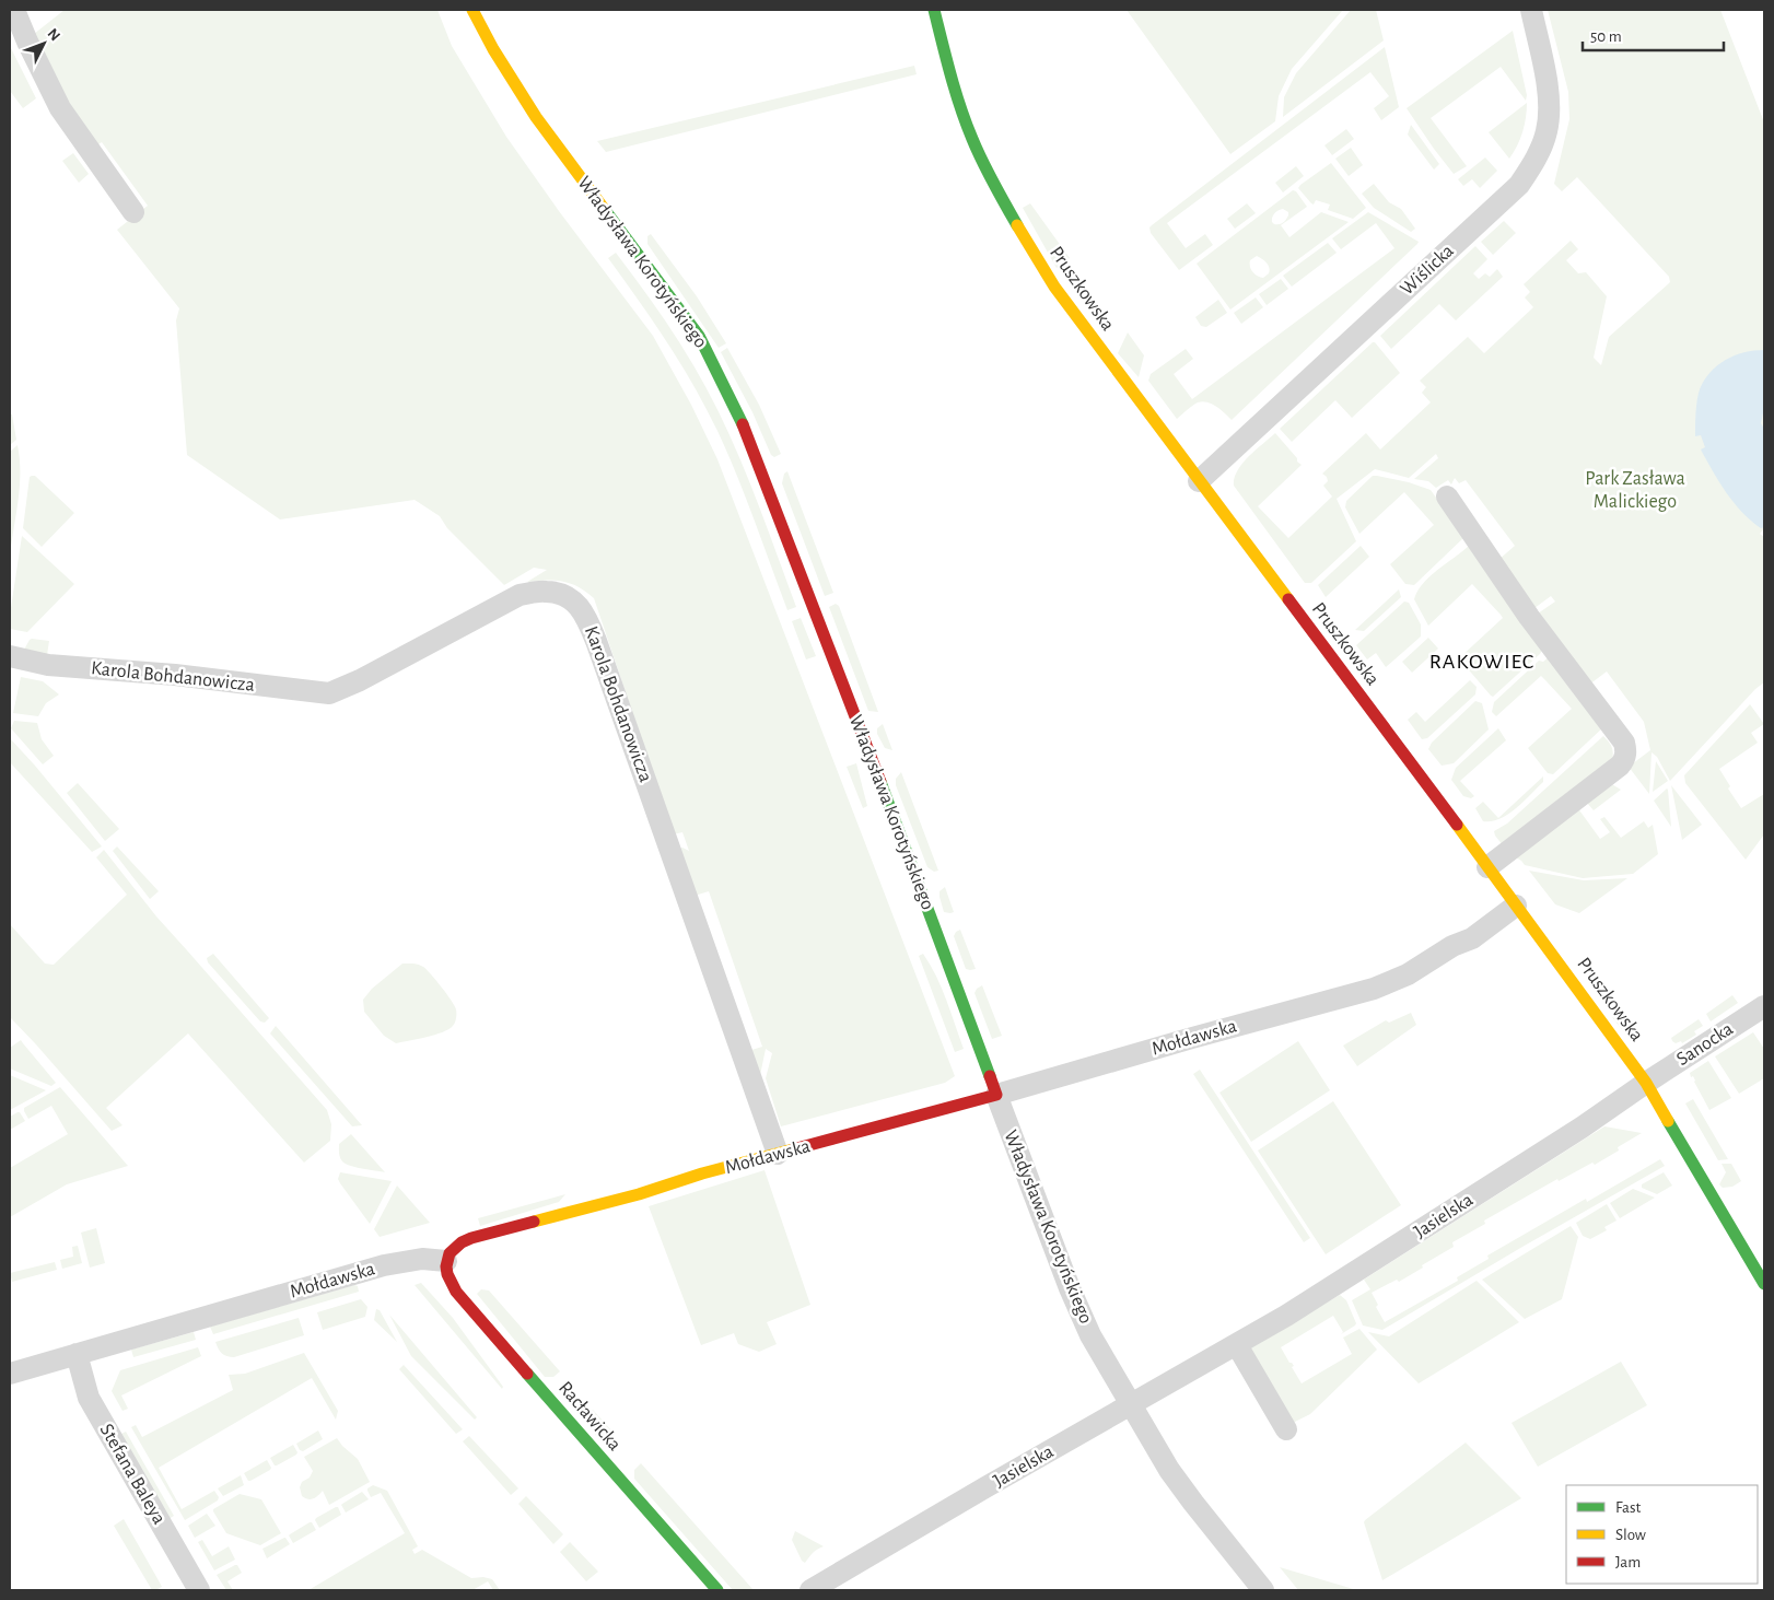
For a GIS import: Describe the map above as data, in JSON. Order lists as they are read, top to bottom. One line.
{"streets":{"street":["Władysława Korotyńskiego","Wiślicka","Pruszkowska","Karola Bohdanowicza","Mołdawska","Sanocka","Jasielska","Racławicka","Stefana Baleya"]},"crossings":[["Władysława Korotyńskiego","Mołdawska"],["Władysława Korotyńskiego","Jasielska"],["Wiślicka","Pruszkowska"],["Pruszkowska","Mołdawska"],["Pruszkowska","Sanocka"],["Pruszkowska","Jasielska"],["Karola Bohdanowicza","Mołdawska"],["Mołdawska","Racławicka"],["Mołdawska","Stefana Baleya"],["Sanocka","Jasielska"]],"districts":["RAKOWIEC"],"parks":["Park Zasława Malickiego"],"legend":["Fast","Slow","Jam"],"scale_bar":"50 m","north":"top right"}
